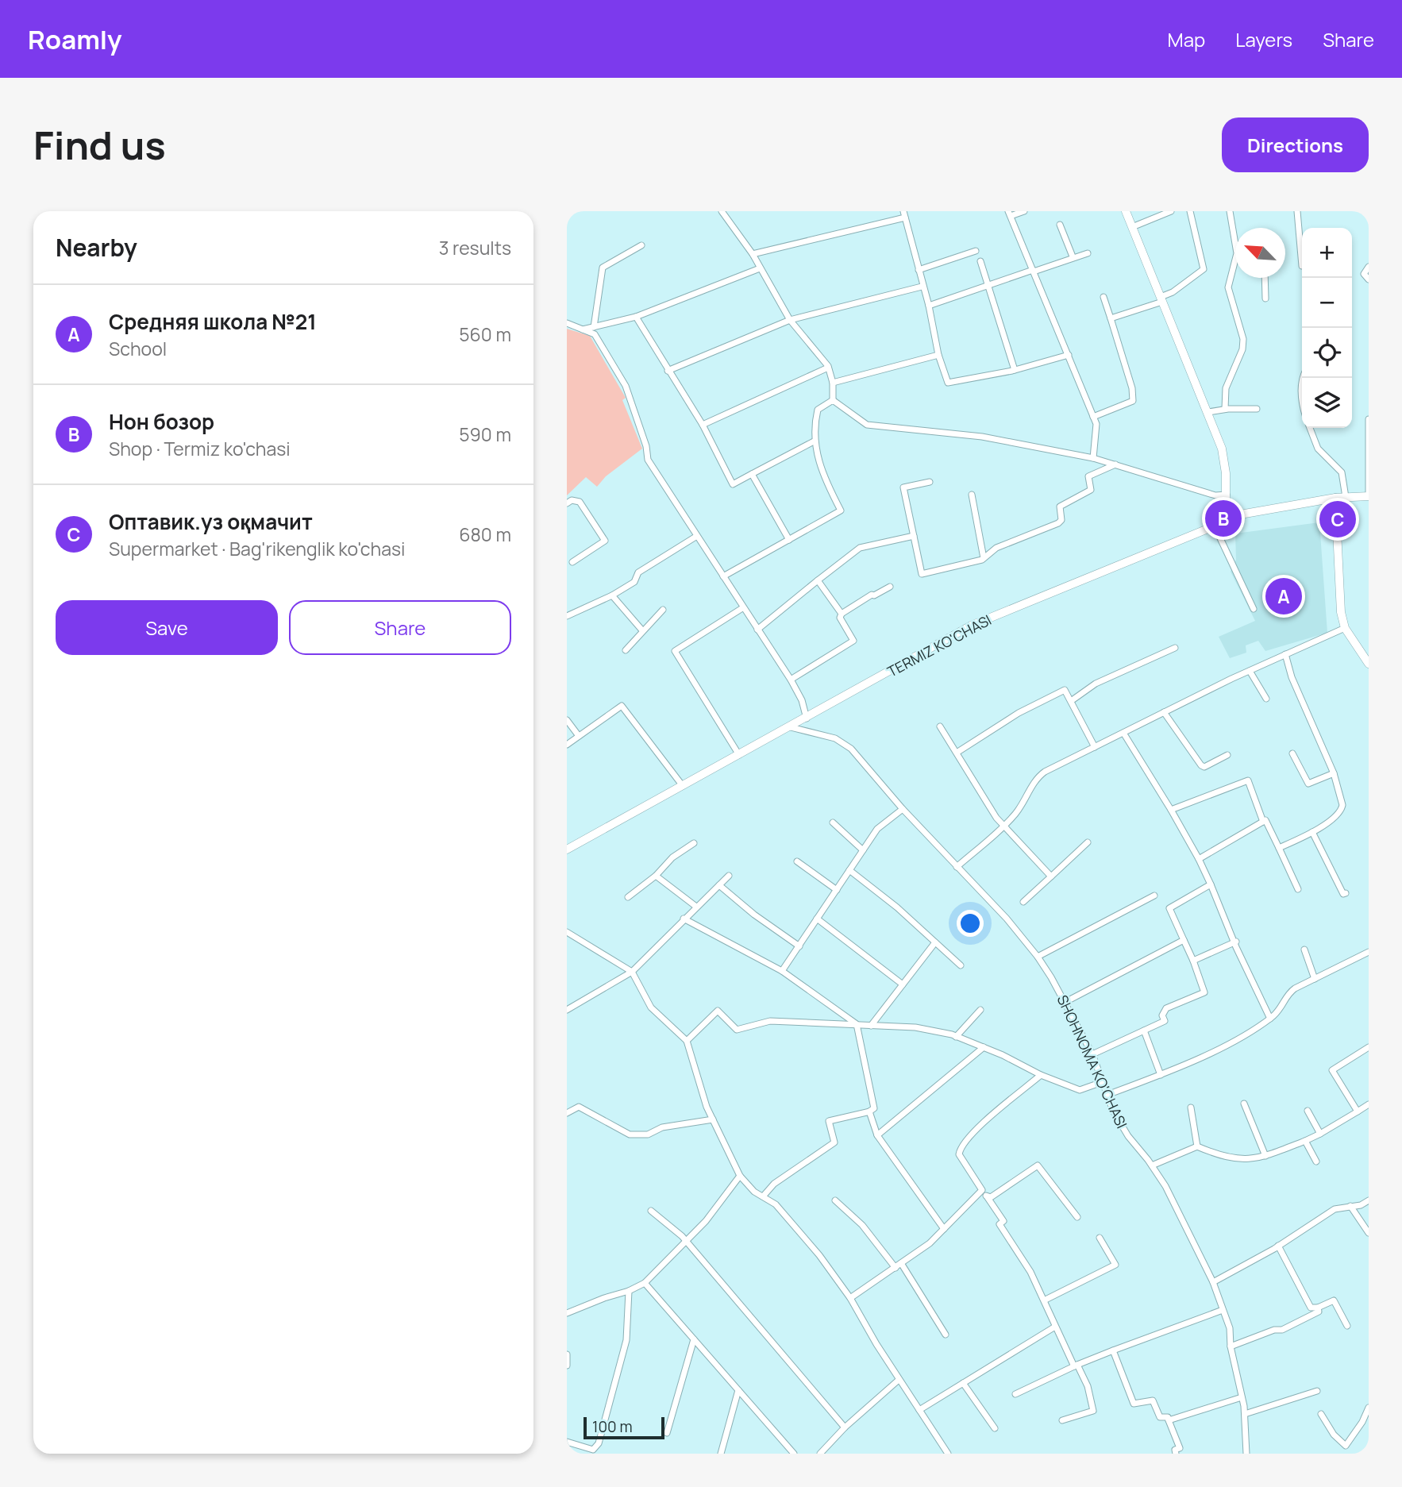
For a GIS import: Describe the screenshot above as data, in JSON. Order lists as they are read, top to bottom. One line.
{"streets":{"main road":["TERMIZ KO'CHASI"],"street":["SHOHNOMA KO'CHASI"]},"crossings":[["TERMIZ KO'CHASI","SHOHNOMA KO'CHASI"]],"scale_bar":"100 m","north":"top left","page":{"header":"Roamly","nav":["Map","Layers","Share"],"buttons":["Directions",["Save","Share"]],"title":"Find us","heading":["Nearby","3 results"],"map_buttons":["+","−"],"list":[{"mark":"A","name":"Средняя школа №21","note":"School","value":"560 m"},{"mark":"B","name":"Нон бозор","note":"Shop · Termiz ko'chasi","value":"590 m"},{"mark":"C","name":"Оптавик.уз оқмачит","note":"Supermarket · Bag'rikenglik ko'chasi","value":"680 m"}],"pins":["B","C","A"],"scale":"100 m"}}
